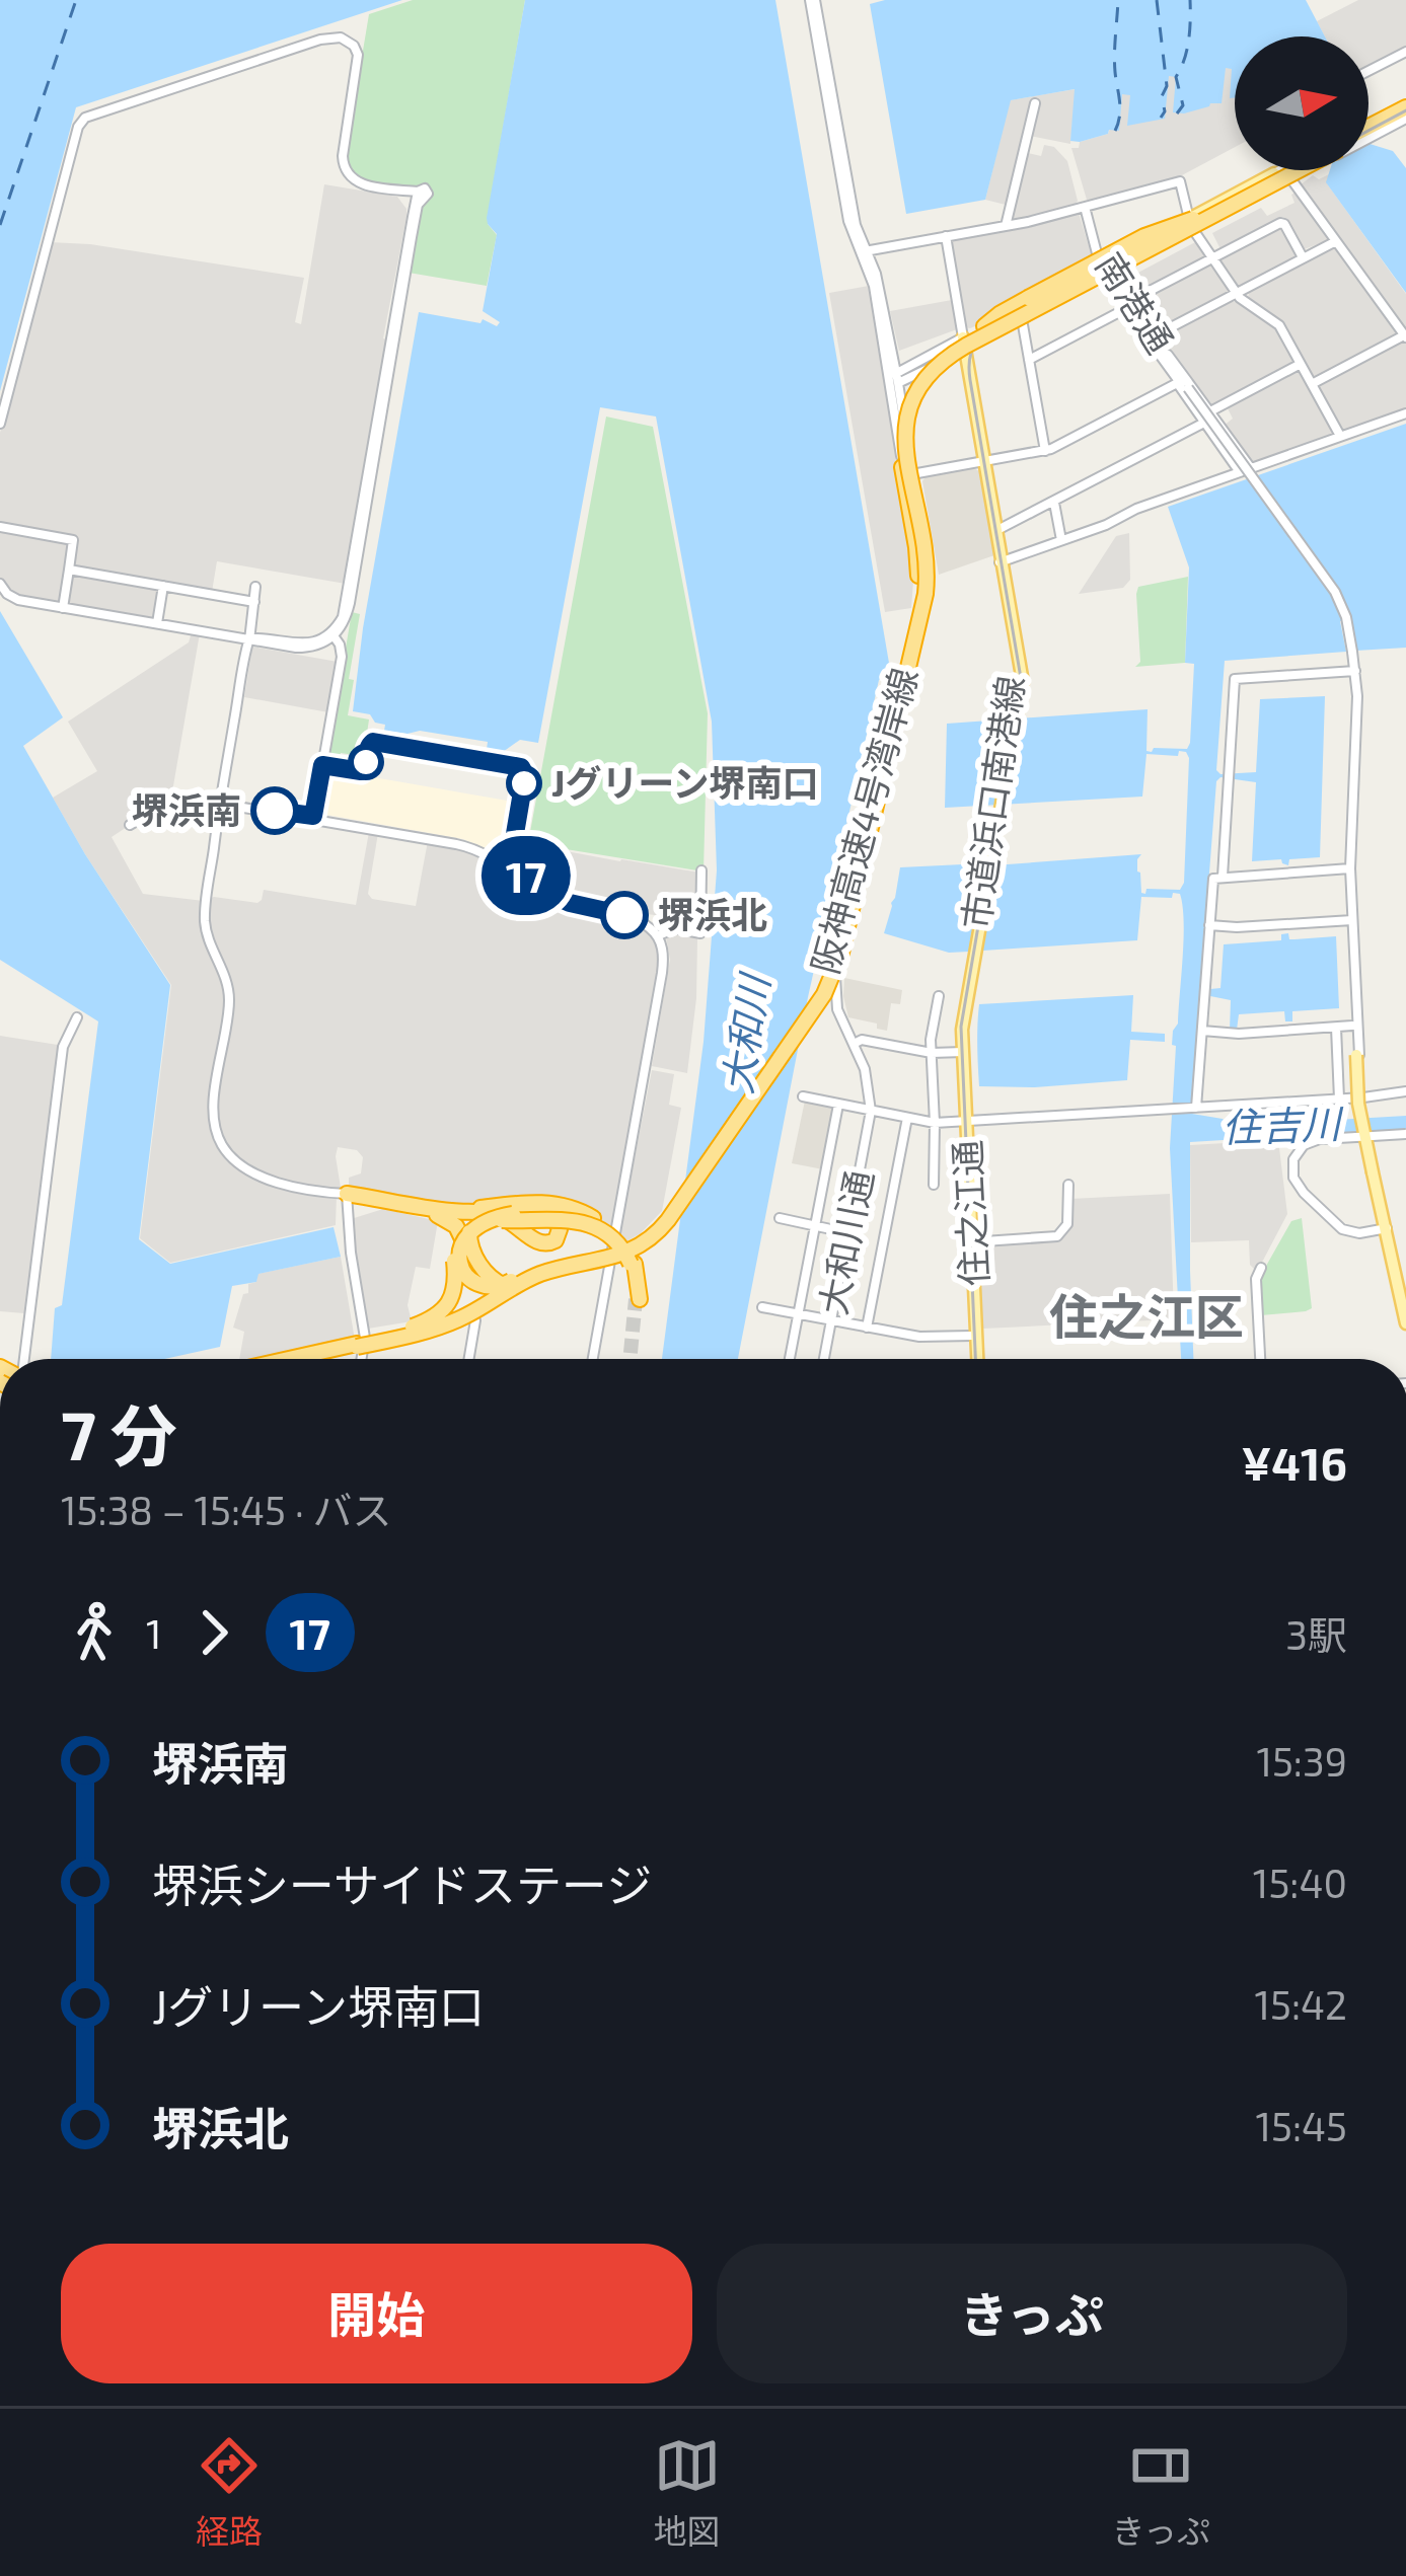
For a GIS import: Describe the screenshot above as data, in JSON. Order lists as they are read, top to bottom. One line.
{"streets":{"highway":["阪神高速4号湾岸線"],"main road":["市道浜口南港線","住之江通"],"street":["南港通","大和川通"]},"crossings":[["市道浜口南港線","住之江通"]],"districts":["住之江区"],"water":["大和川","住吉川"],"places":["Jグリーン堺南口","堺浜南","堺浜北"],"lines":["bus line 17"],"north":"right","page":{"on_map":"17","heading":["7 分","15:38 – 15:45 · バス","¥416"],"legs":["1","17","3駅"],"list":[{"name":"堺浜南","value":"15:39"},{"name":"堺浜シーサイドステージ","value":"15:40"},{"name":"Jグリーン堺南口","value":"15:42"},{"name":"堺浜北","value":"15:45"}],"buttons":["開始","きっぷ"],"tabs":["経路","地図","きっぷ"]}}
